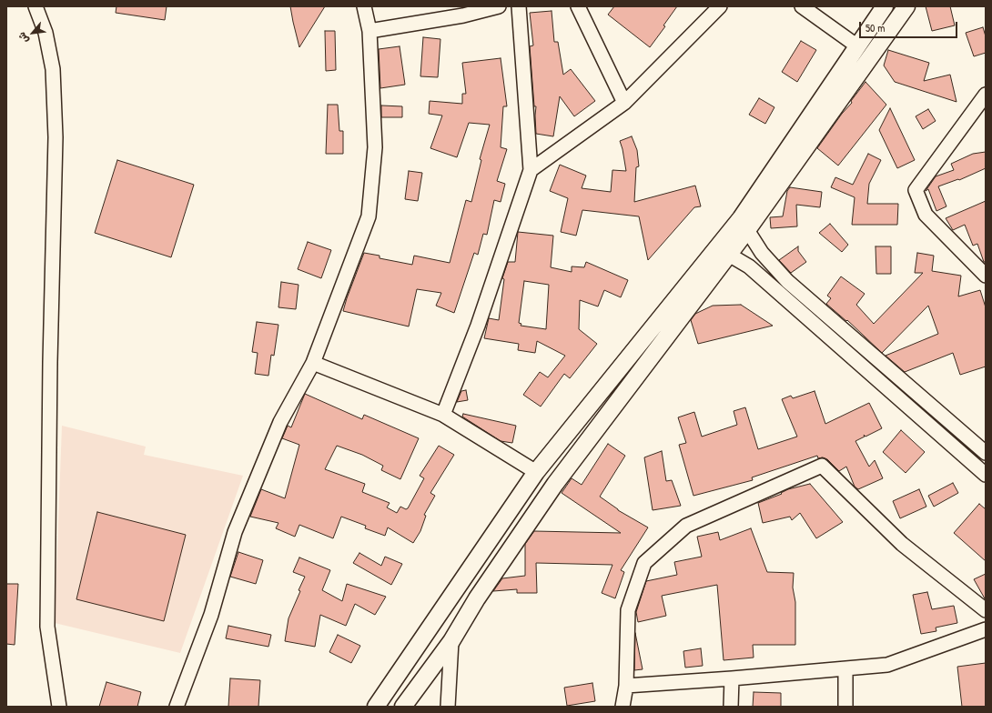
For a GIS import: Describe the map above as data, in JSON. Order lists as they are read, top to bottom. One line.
{"scale_bar":"50 m","north":"bottom left"}
